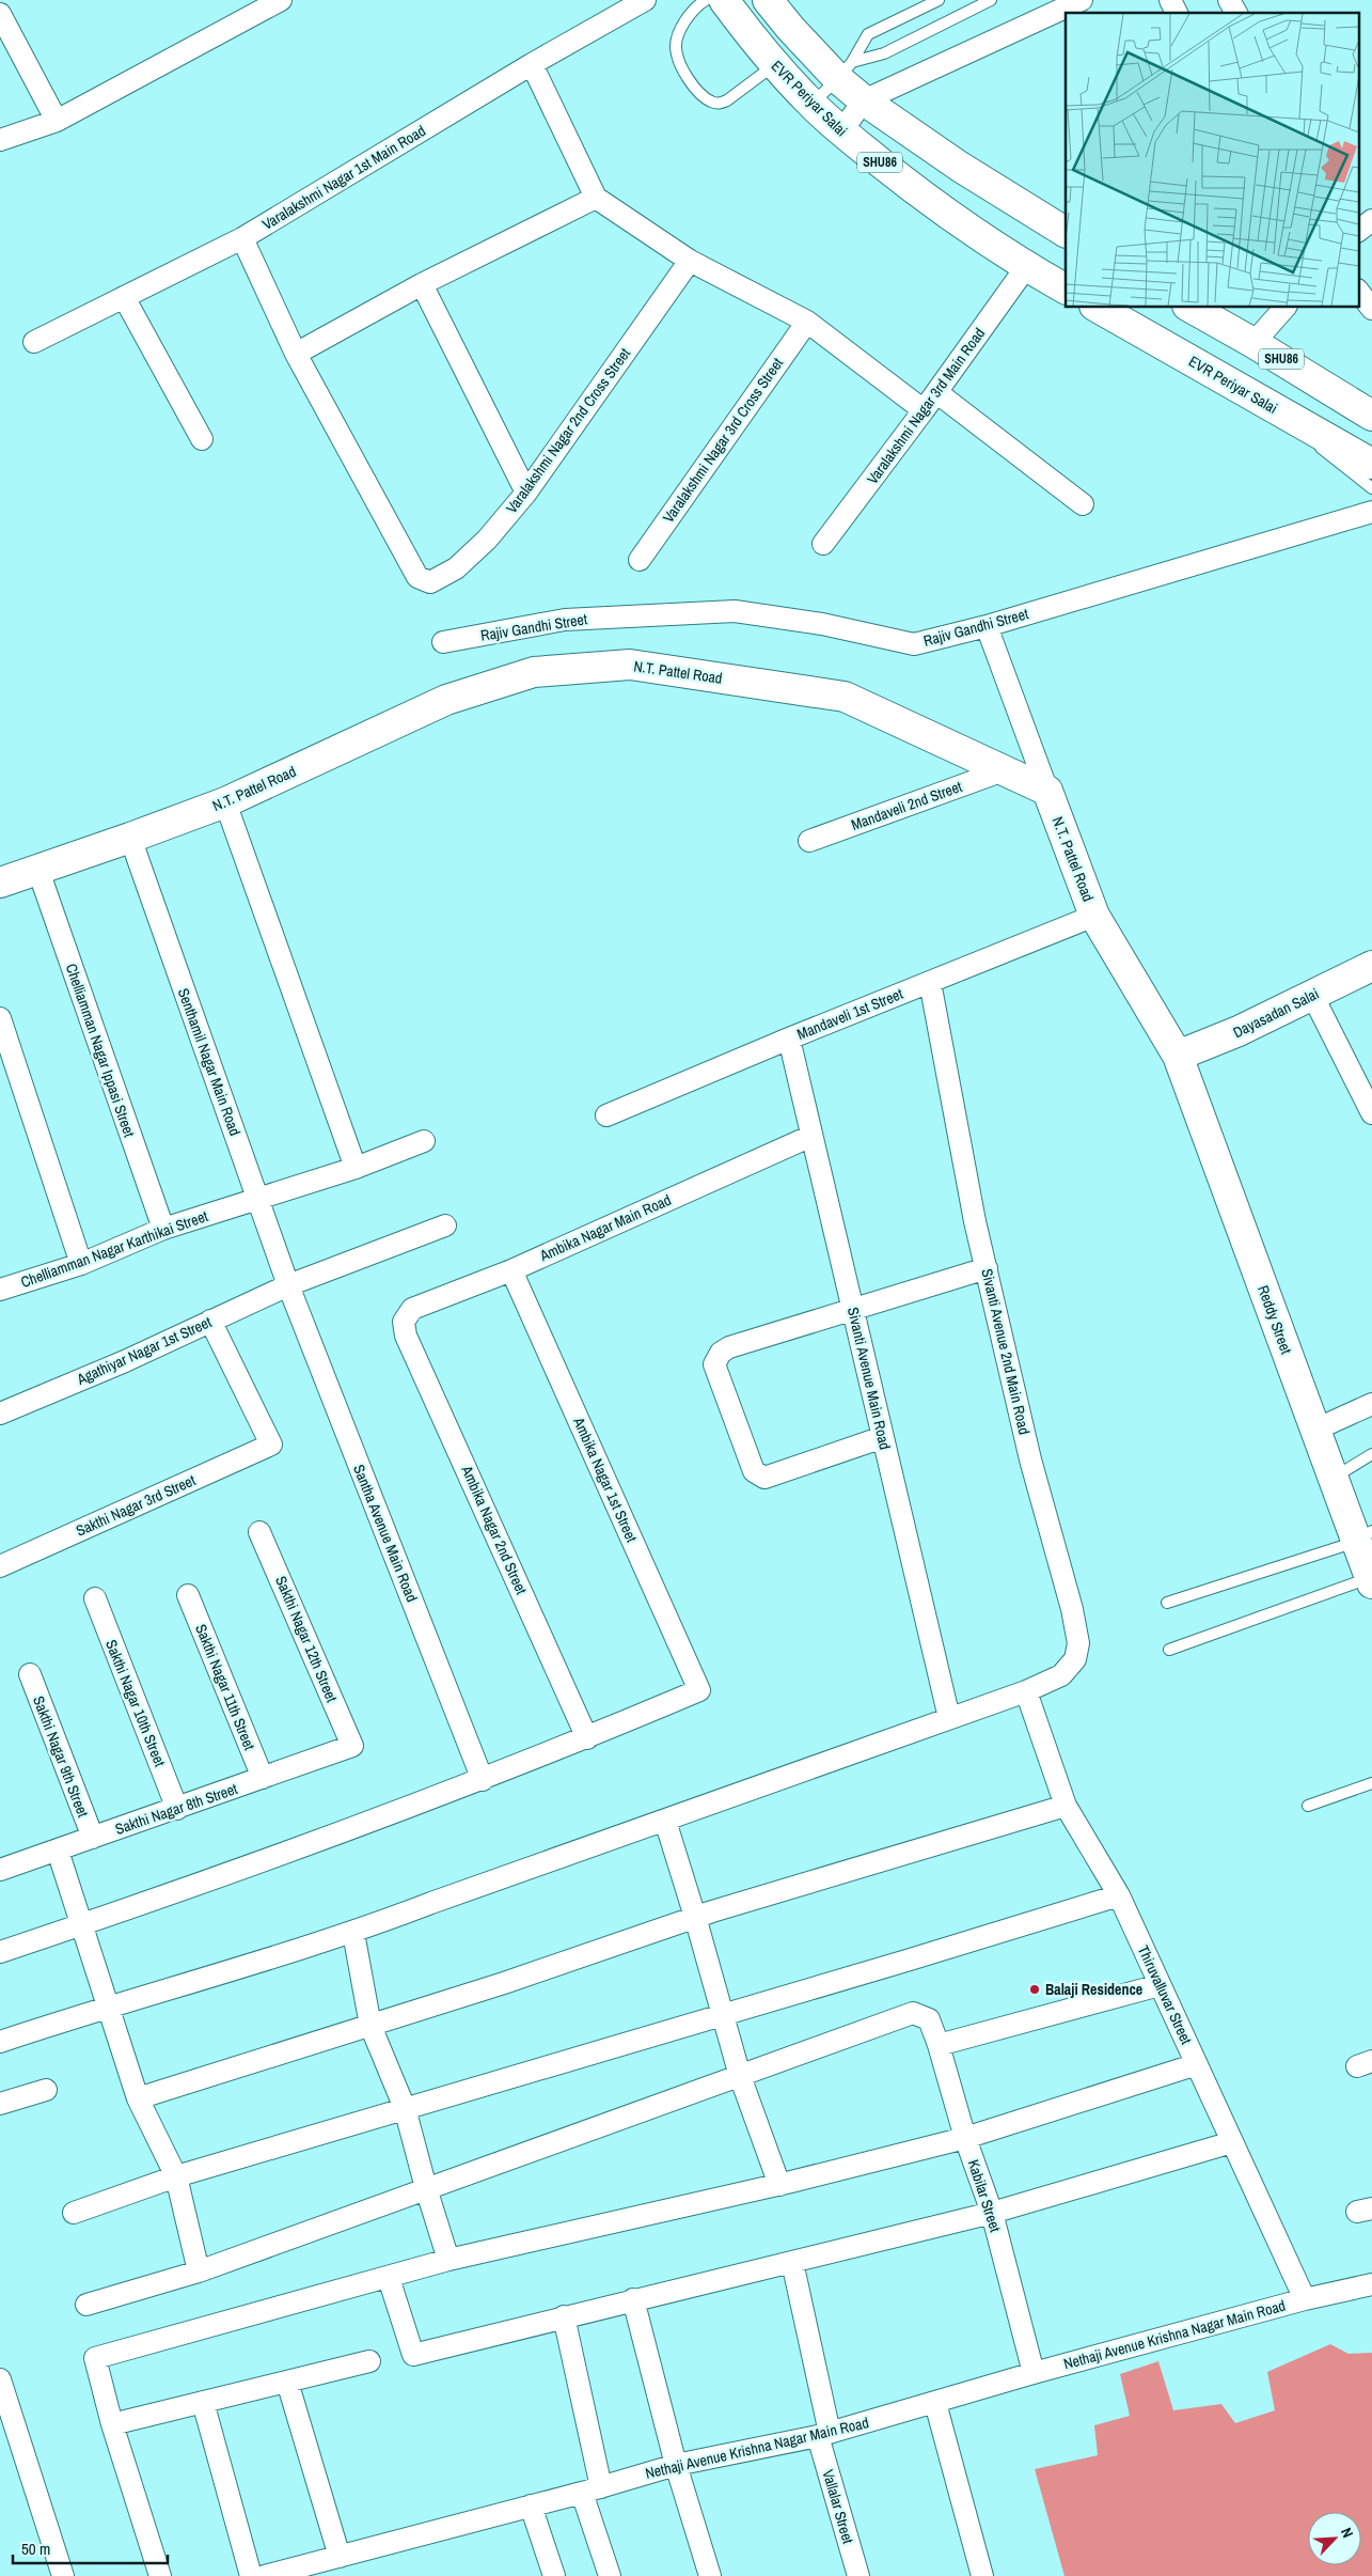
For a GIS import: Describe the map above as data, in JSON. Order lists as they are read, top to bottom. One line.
{"streets":{"street":["EVR Periyar Salai","SHU86","Varalakshmi Nagar 1st Main Road","Varalakshmi Nagar 3rd Main Road","Varalakshmi Nagar 2nd Cross Street","Varalakshmi Nagar 3rd Cross Street","Rajiv Gandhi Street","N.T. Pattel Road","Mandaveli 2nd Street","Dayasadan Salai","Mandaveli 1st Street","Chelliamman Nagar Ippasi Street","Senthamil Nagar Main Road","Ambika Nagar Main Road","Chelliamman Nagar Karthikai Street","Reddy Street","Agathiyar Nagar 1st Street","Sivanti Avenue 2nd Main Road","Sivanti Avenue Main Road","Ambika Nagar 1st Street","Sakthi Nagar 3rd Street","Ambika Nagar 2nd Street","Santha Avenue Main Road","Sakthi Nagar 12th Street","Sakthi Nagar 11th Street","Sakthi Nagar 10th Street","Sakthi Nagar 9th Street","Sakthi Nagar 8th Street","Thiruvalluvar Street","Kabilar Street","Nethaji Avenue Krishna Nagar Main Road","Vallalar Street"]},"crossings":[["EVR Periyar Salai","Varalakshmi Nagar 3rd Main Road"],["N.T. Pattel Road","Mandaveli 2nd Street"],["N.T. Pattel Road","Dayasadan Salai"],["N.T. Pattel Road","Mandaveli 1st Street"],["N.T. Pattel Road","Chelliamman Nagar Ippasi Street"],["N.T. Pattel Road","Senthamil Nagar Main Road"],["N.T. Pattel Road","Reddy Street"],["Dayasadan Salai","Reddy Street"],["Mandaveli 1st Street","Sivanti Avenue 2nd Main Road"],["Mandaveli 1st Street","Sivanti Avenue Main Road"],["Chelliamman Nagar Ippasi Street","Chelliamman Nagar Karthikai Street"],["Senthamil Nagar Main Road","Chelliamman Nagar Karthikai Street"],["Senthamil Nagar Main Road","Agathiyar Nagar 1st Street"],["Senthamil Nagar Main Road","Santha Avenue Main Road"],["Ambika Nagar Main Road","Sivanti Avenue Main Road"],["Ambika Nagar Main Road","Ambika Nagar 1st Street"],["Ambika Nagar Main Road","Ambika Nagar 2nd Street"],["Agathiyar Nagar 1st Street","Sakthi Nagar 3rd Street"],["Agathiyar Nagar 1st Street","Santha Avenue Main Road"],["Sivanti Avenue 2nd Main Road","Sivanti Avenue Main Road"],["Sivanti Avenue 2nd Main Road","Thiruvalluvar Street"],["Ambika Nagar 1st Street","Ambika Nagar 2nd Street"],["Sakthi Nagar 12th Street","Sakthi Nagar 8th Street"],["Sakthi Nagar 11th Street","Sakthi Nagar 8th Street"],["Sakthi Nagar 10th Street","Sakthi Nagar 8th Street"],["Sakthi Nagar 9th Street","Sakthi Nagar 8th Street"],["Thiruvalluvar Street","Nethaji Avenue Krishna Nagar Main Road"],["Kabilar Street","Nethaji Avenue Krishna Nagar Main Road"],["Nethaji Avenue Krishna Nagar Main Road","Vallalar Street"]],"places":["Balaji Residence"],"scale_bar":"50 m","north":"top right"}
